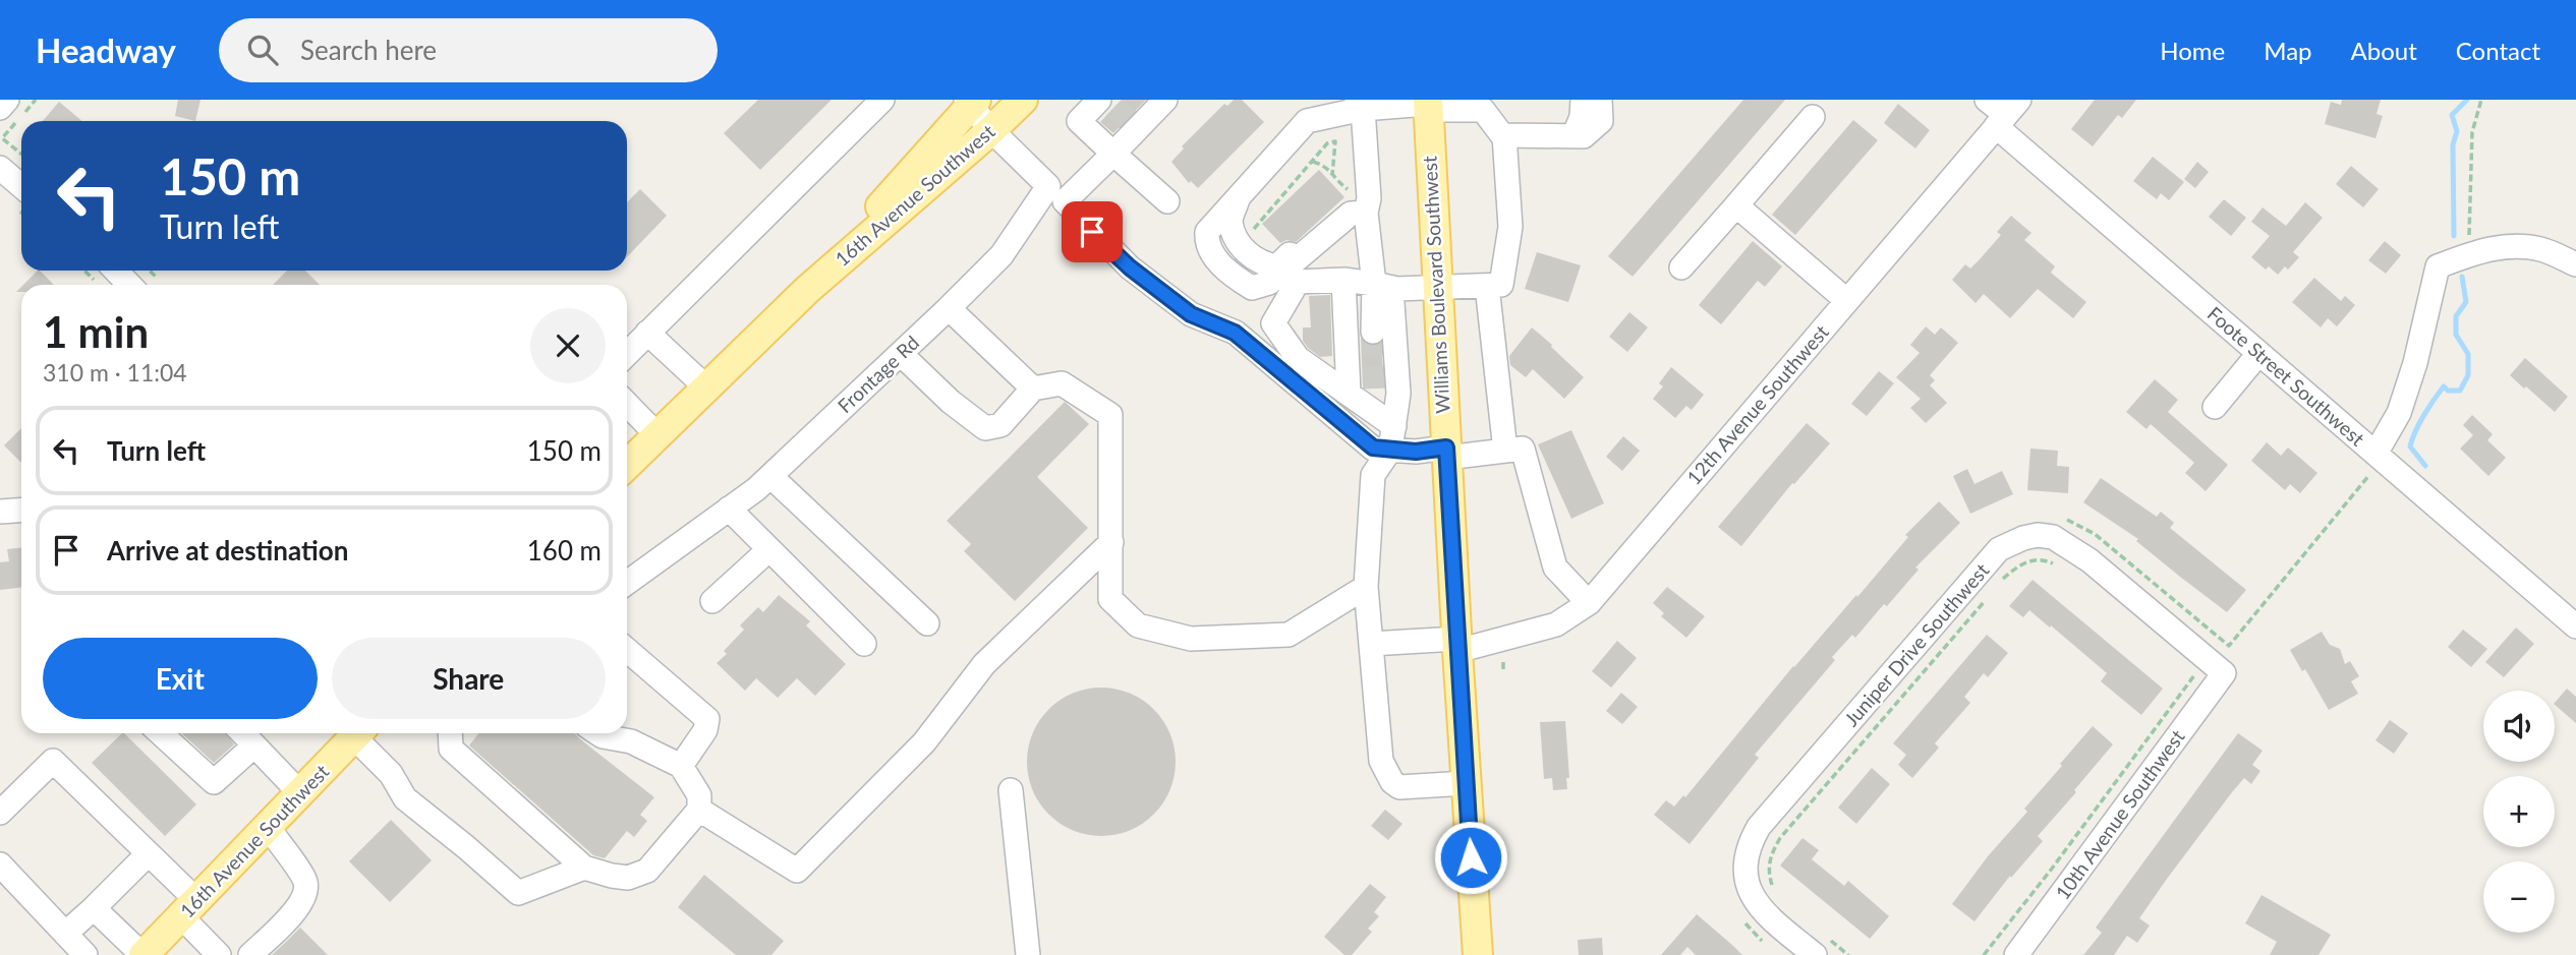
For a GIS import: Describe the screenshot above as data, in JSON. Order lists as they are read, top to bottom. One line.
{"streets":{"main road":["16th Avenue Southwest","Williams Boulevard Southwest"],"street":["Frontage Rd","Foote Street Southwest","12th Avenue Southwest","Juniper Drive Southwest","10th Avenue Southwest"]},"crossings":[["Williams Boulevard Southwest","12th Avenue Southwest"],["Foote Street Southwest","12th Avenue Southwest"],["Juniper Drive Southwest","10th Avenue Southwest"]],"page":{"header":"Headway","search":"Search here","nav":["Home","Map","About","Contact"],"turn":["150 m","Turn left"],"heading":["1 min","310 m · 11:04"],"list":[{"name":"Turn left","value":"150 m"},{"name":"Arrive at destination","value":"160 m"}],"buttons":["Exit","Share"],"map_buttons":["+","−"]}}
